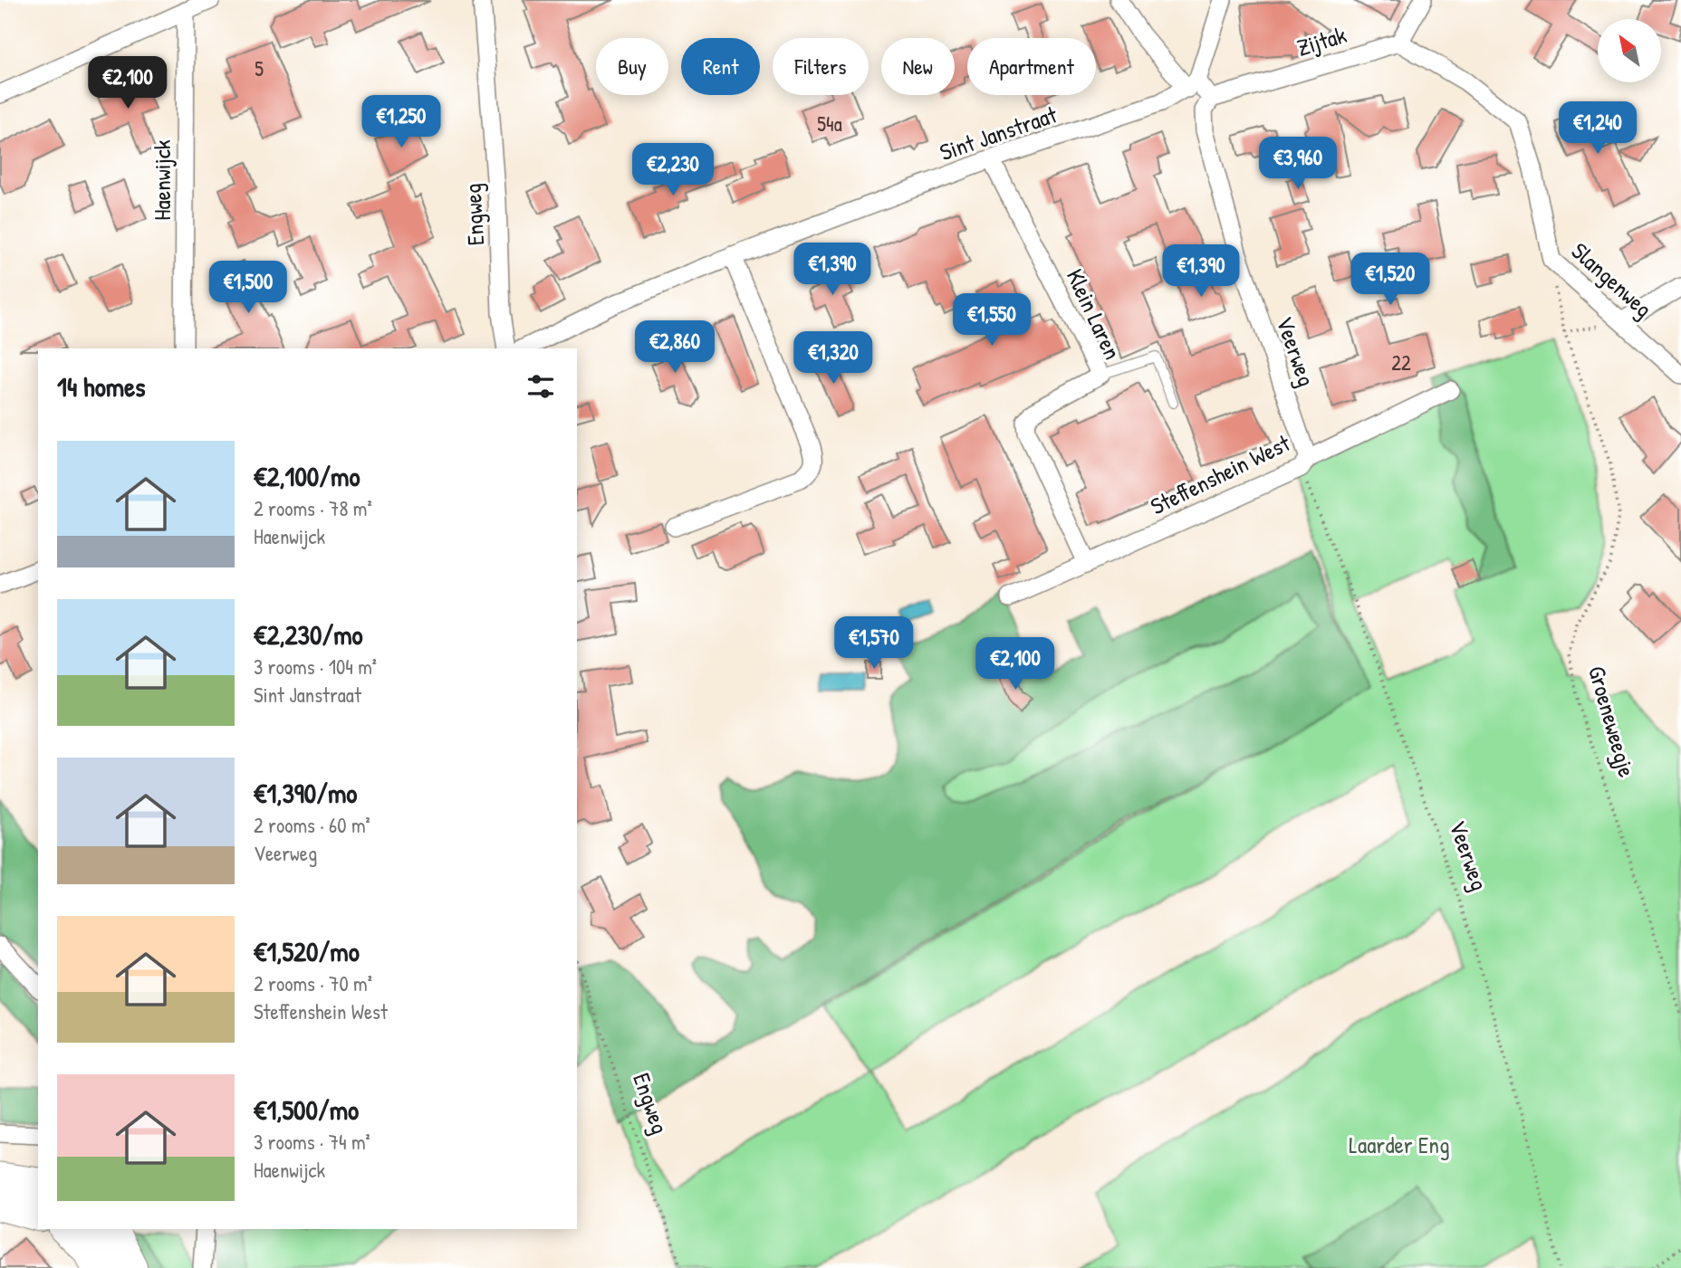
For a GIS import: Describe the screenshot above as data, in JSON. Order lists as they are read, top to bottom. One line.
{"streets":{"street":["Zijtak","Sint Janstraat","Haenwijck","Engweg","Slangenweg","Klein Laren","Veerweg","Steffenshein West"],"path":["Groeneweegje"]},"crossings":[["Zijtak","Slangenweg"],["Zijtak","Veerweg"],["Sint Janstraat","Klein Laren"],["Klein Laren","Steffenshein West"],["Veerweg","Steffenshein West"]],"parks":["Laarder Eng"],"house_numbers":["5","54a","22"],"north":"top left","page":{"chip":["Buy","Rent","Filters","New","Apartment"],"price":["€2,100","€1,250","€1,240","€3,960","€2,230","€1,390","€1,390","€1,520","€1,500","€1,550","€2,860","€1,320","€1,570","€2,100"],"heading":"14 homes","list":[{"name":"€2,100/mo","note":"2 rooms · 78 m² · Haenwijck"},{"name":"€2,230/mo","note":"3 rooms · 104 m² · Sint Janstraat"},{"name":"€1,390/mo","note":"2 rooms · 60 m² · Veerweg"},{"name":"€1,520/mo","note":"2 rooms · 70 m² · Steffenshein West"},{"name":"€1,500/mo","note":"3 rooms · 74 m² · Haenwijck"}]}}
